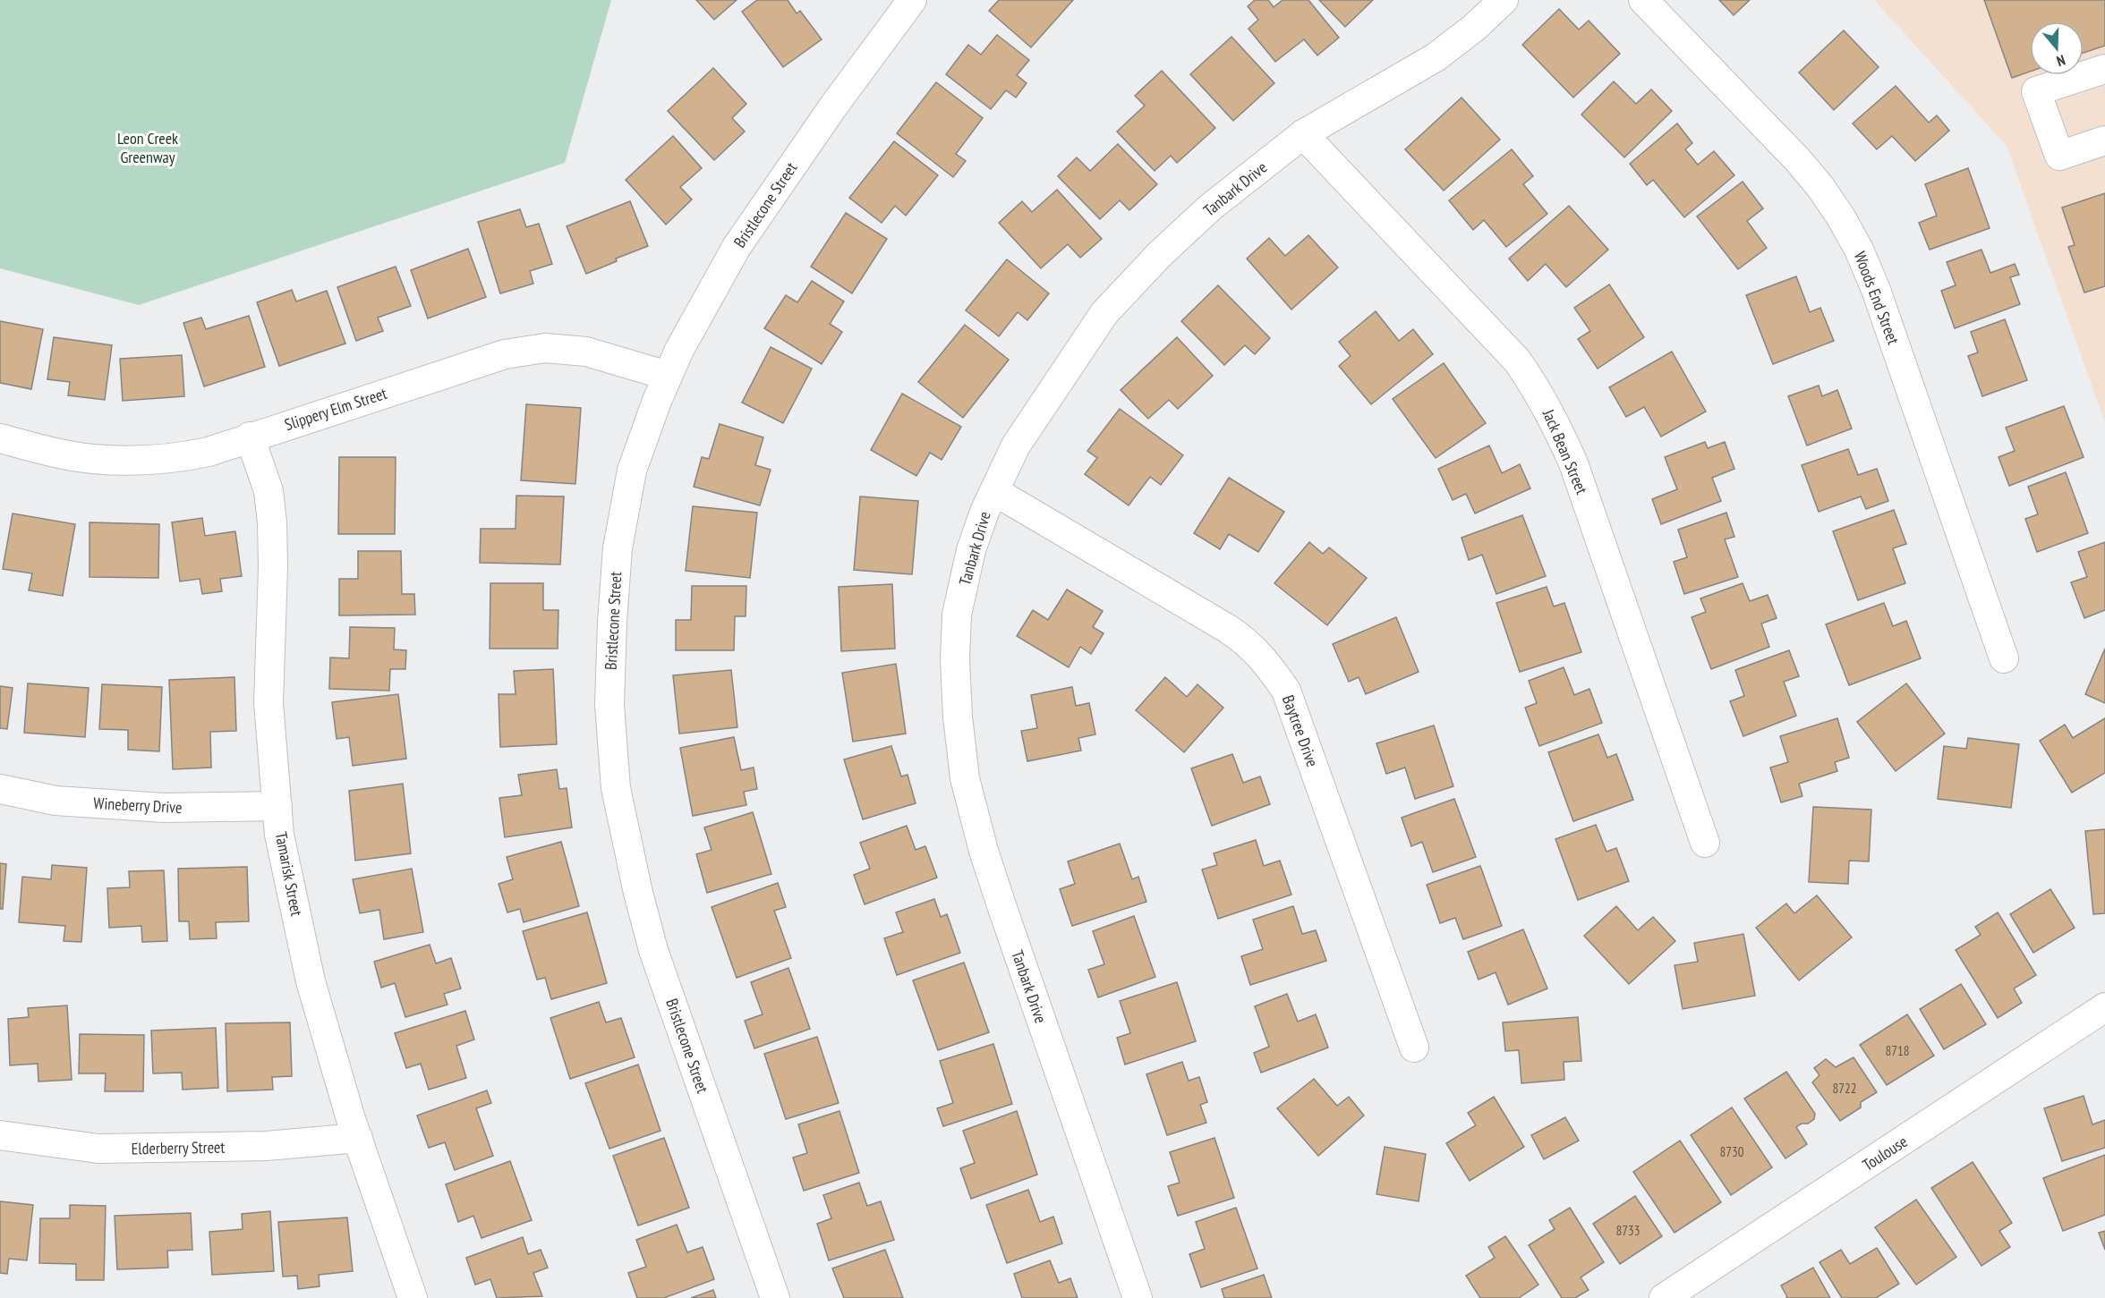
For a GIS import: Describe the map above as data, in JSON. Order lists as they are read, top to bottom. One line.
{"streets":{"street":["Tanbark Drive","Bristlecone Street","Woods End Street","Slippery Elm Street","Jack Bean Street","Baytree Drive","Wineberry Drive","Tamarisk Street","Elderberry Street","Toulouse"]},"crossings":[["Tanbark Drive","Jack Bean Street"],["Tanbark Drive","Baytree Drive"],["Bristlecone Street","Slippery Elm Street"],["Slippery Elm Street","Tamarisk Street"],["Wineberry Drive","Tamarisk Street"],["Tamarisk Street","Elderberry Street"]],"parks":["Leon Creek Greenway"],"house_numbers":["8718","8722","8730","8733"],"north":"bottom"}
